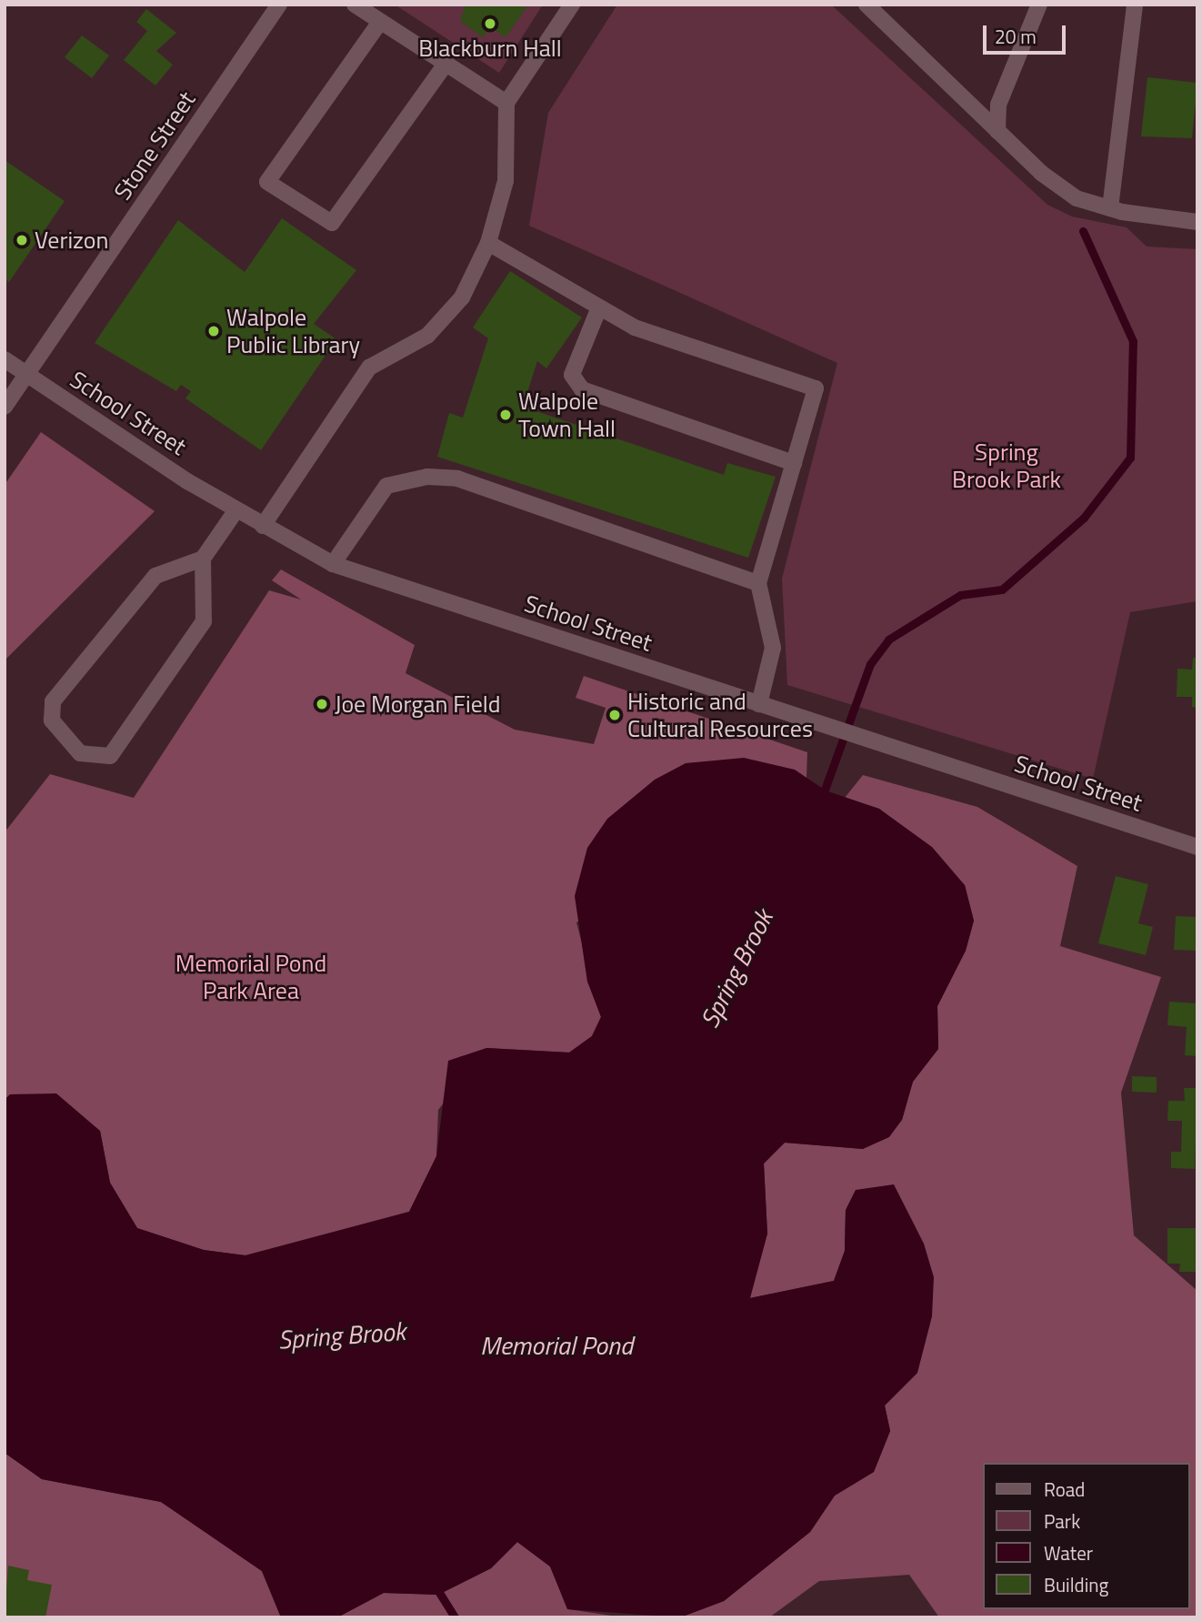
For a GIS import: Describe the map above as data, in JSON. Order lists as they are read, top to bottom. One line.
{"streets":{"street":["Stone Street","School Street"]},"crossings":[["Stone Street","School Street"]],"water":["Spring Brook","Memorial Pond"],"parks":["Spring Brook Park","Memorial Pond Park Area"],"places":["Blackburn Hall","Verizon","Walpole Public Library","Walpole Town Hall","Joe Morgan Field","Historic and Cultural Resources"],"legend":["Road","Park","Water","Building"],"scale_bar":"20 m"}
